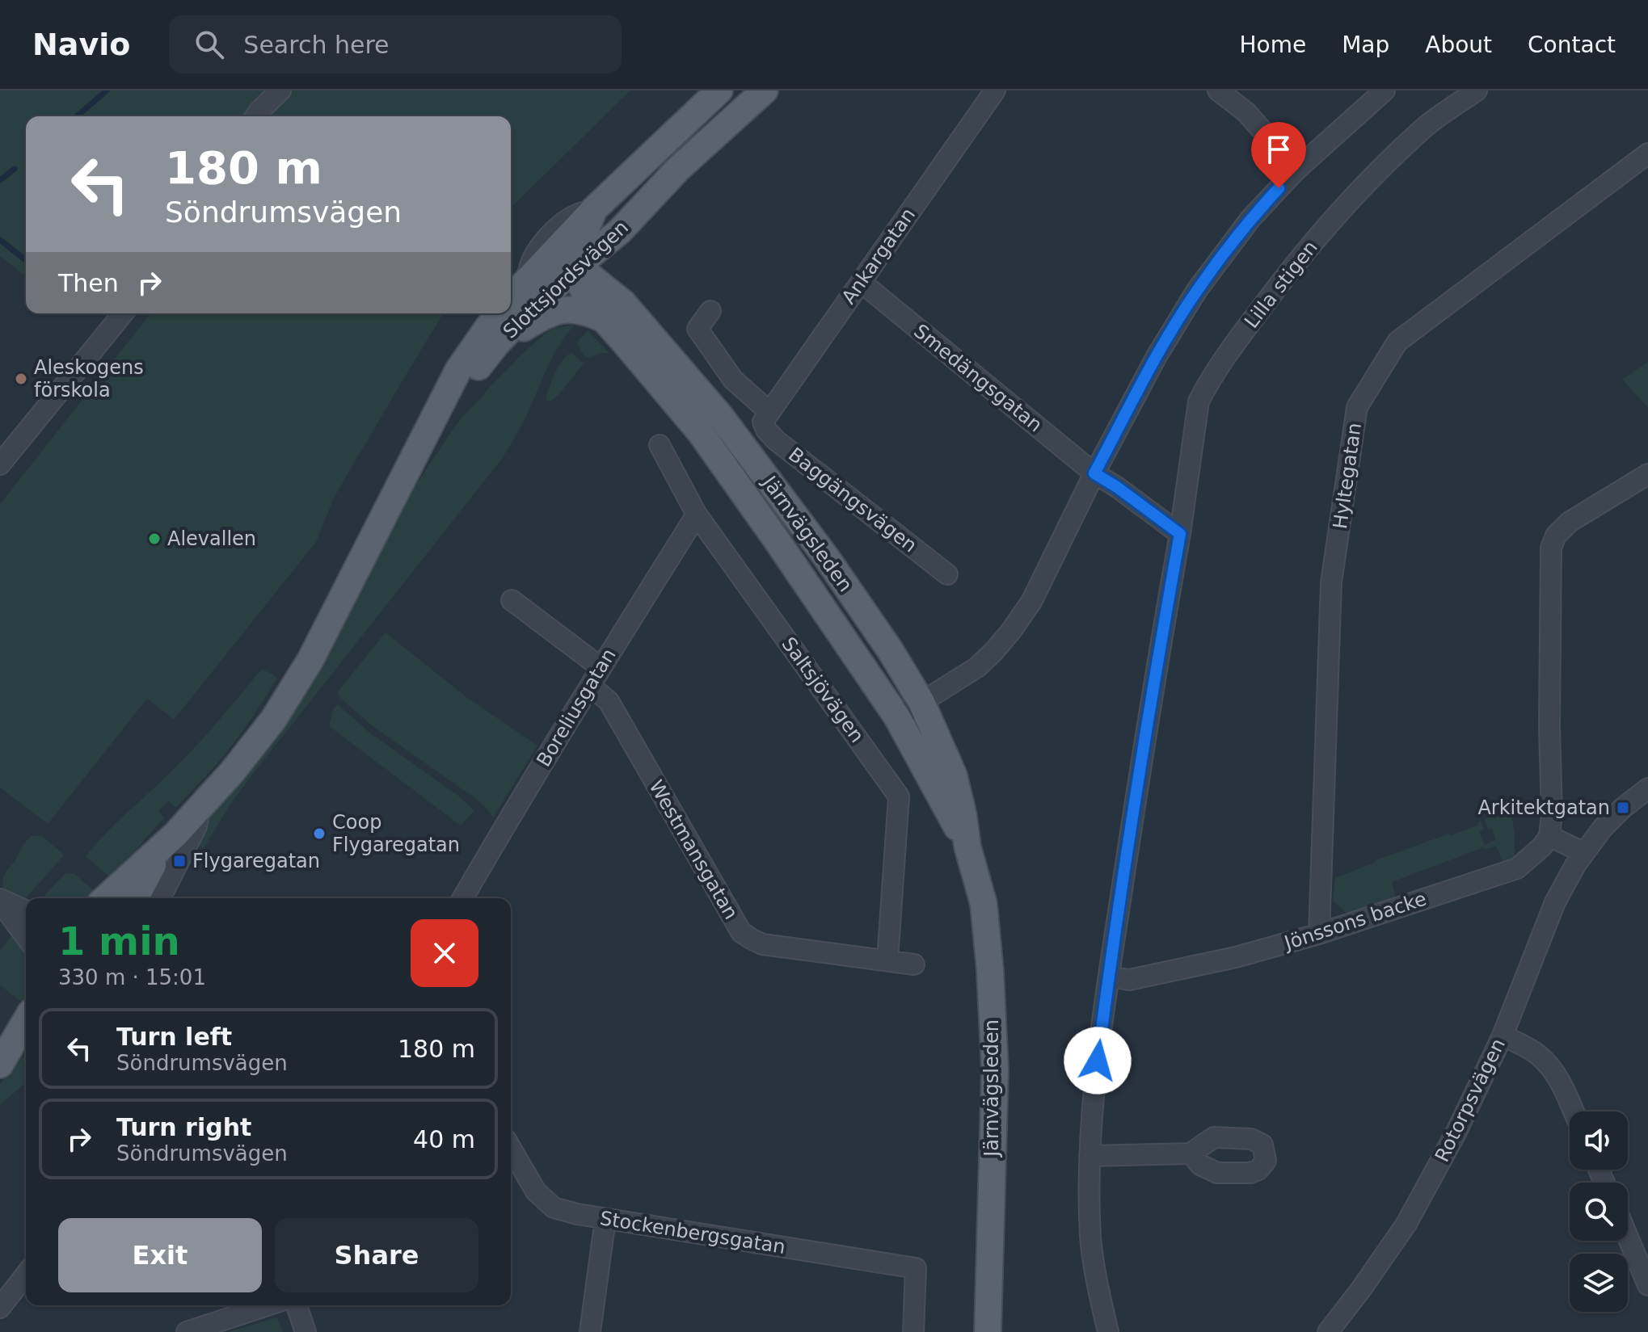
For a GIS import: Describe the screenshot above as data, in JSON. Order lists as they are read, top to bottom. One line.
{"streets":{"main road":["Slottsjordsvägen","Järnvägsleden"],"street":["Ankargatan","Lilla stigen","Smedängsgatan","Hyltegatan","Baggängsvägen","Saltsjövägen","Boreliusgatan","Westmansgatan","Jönssons backe","Rotorpsvägen","Stockenbergsgatan"]},"crossings":[["Ankargatan","Smedängsgatan"],["Ankargatan","Baggängsvägen"],["Slottsjordsvägen","Järnvägsleden"],["Lilla stigen","Smedängsgatan"],["Lilla stigen","Jönssons backe"],["Hyltegatan","Jönssons backe"],["Saltsjövägen","Boreliusgatan"],["Saltsjövägen","Westmansgatan"],["Boreliusgatan","Westmansgatan"]],"places":{"other":["Aleskogens förskola","Alevallen","Coop Flygaregatan"],"transit":["Arkitektgatan","Flygaregatan"]},"page":{"header":"Navio","search":"Search here","nav":["Home","Map","About","Contact"],"turn":["180 m","Söndrumsvägen"],"then":"Then","heading":["1 min","330 m · 15:01"],"list":[{"name":"Turn left","note":"Söndrumsvägen","value":"180 m"},{"name":"Turn right","note":"Söndrumsvägen","value":"40 m"}],"buttons":["Exit","Share"]}}
